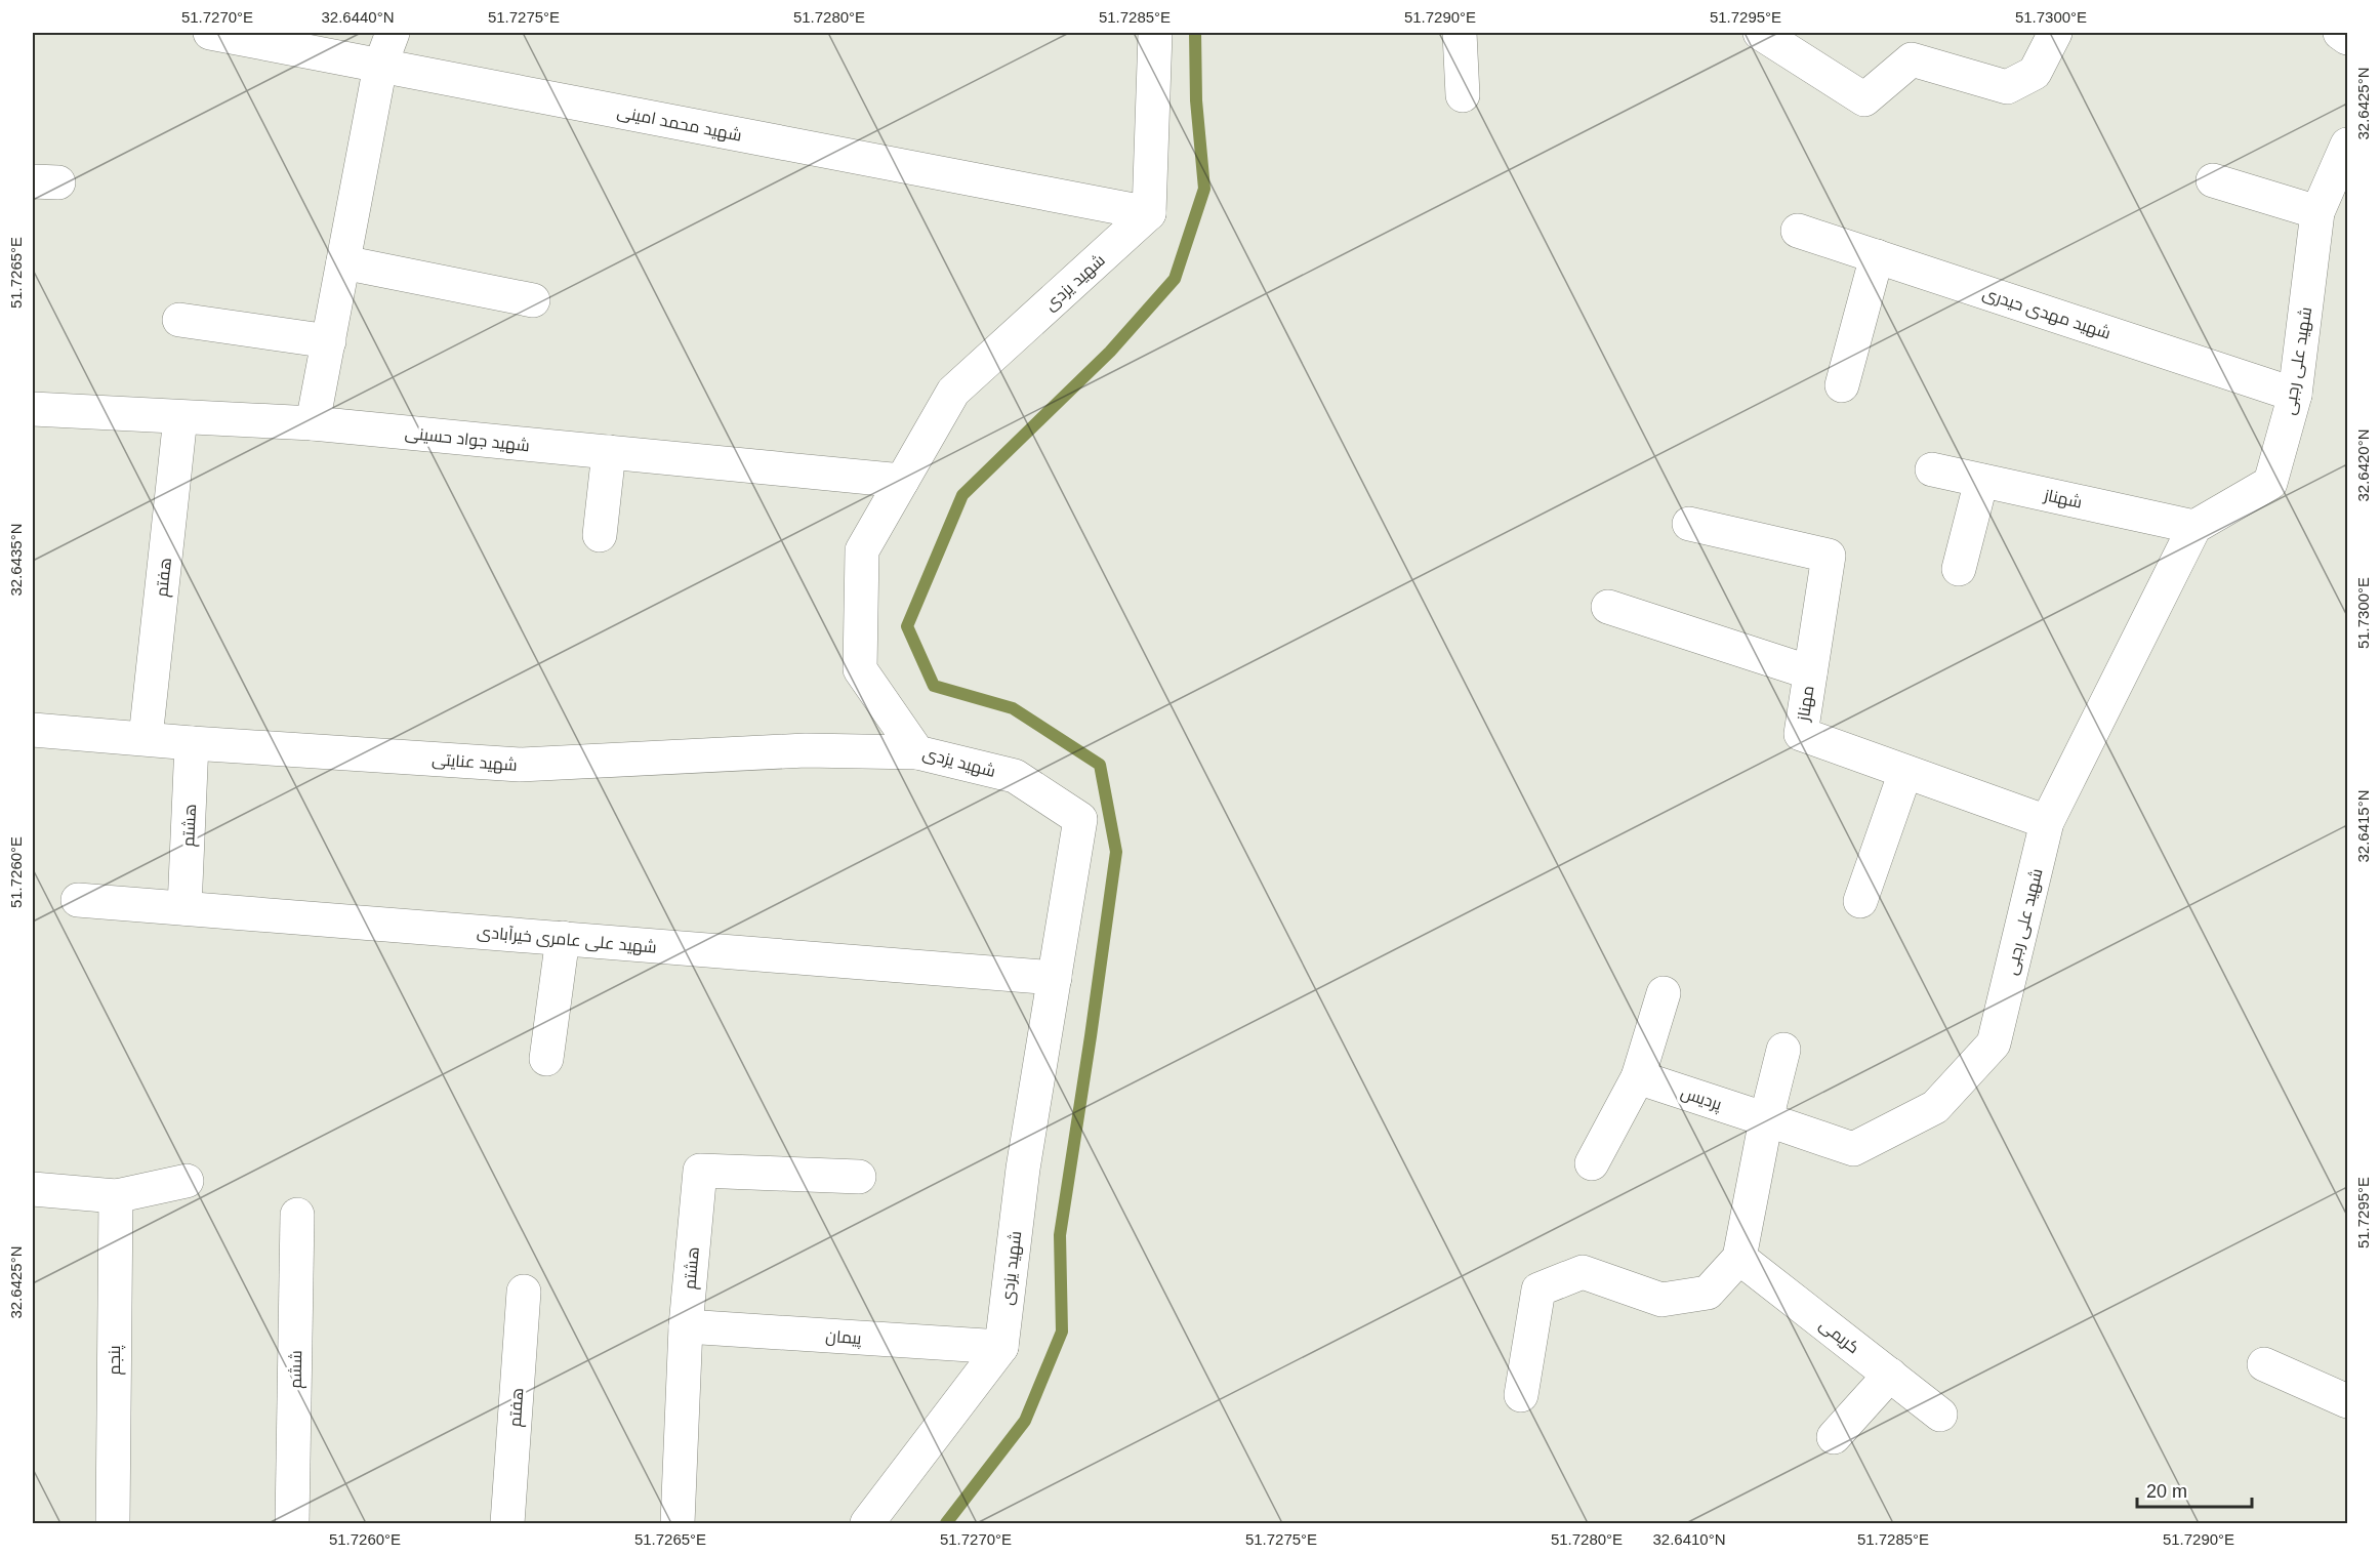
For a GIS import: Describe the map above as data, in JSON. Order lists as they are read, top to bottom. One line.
{"streets":{"street":["شهید محمد امینی","شهید یزدی","شهید مهدی حیدری","شهید علی رجبی","شهید جواد حسینی","شهناز","هفتم","مهناز","شهید عنایتی","هشتم","شهید علی عامری خیرآبادی","پردیس","کریمی","پیمان","پنجم","ششم"]},"crossings":[["شهید محمد امینی","شهید یزدی"],["شهید یزدی","شهید جواد حسینی"],["شهید یزدی","شهید عنایتی"],["شهید یزدی","شهید علی عامری خیرآبادی"],["شهید یزدی","پیمان"],["شهید مهدی حیدری","شهید علی رجبی"],["شهید علی رجبی","شهناز"],["شهید علی رجبی","مهناز"],["شهید علی رجبی","پردیس"],["شهید جواد حسینی","هفتم"],["هفتم","شهید عنایتی"],["شهید عنایتی","هشتم"],["هشتم","شهید علی عامری خیرآبادی"],["هشتم","پیمان"]],"scale_bar":"20 m","coordinates":["51.7270°E","32.6440°N","51.7275°E","51.7280°E","51.7285°E","51.7290°E","51.7295°E","51.7300°E","32.6425°N","51.7265°E","32.6420°N","32.6435°N","32.6415°N","51.7260°E","32.6410°N"]}
